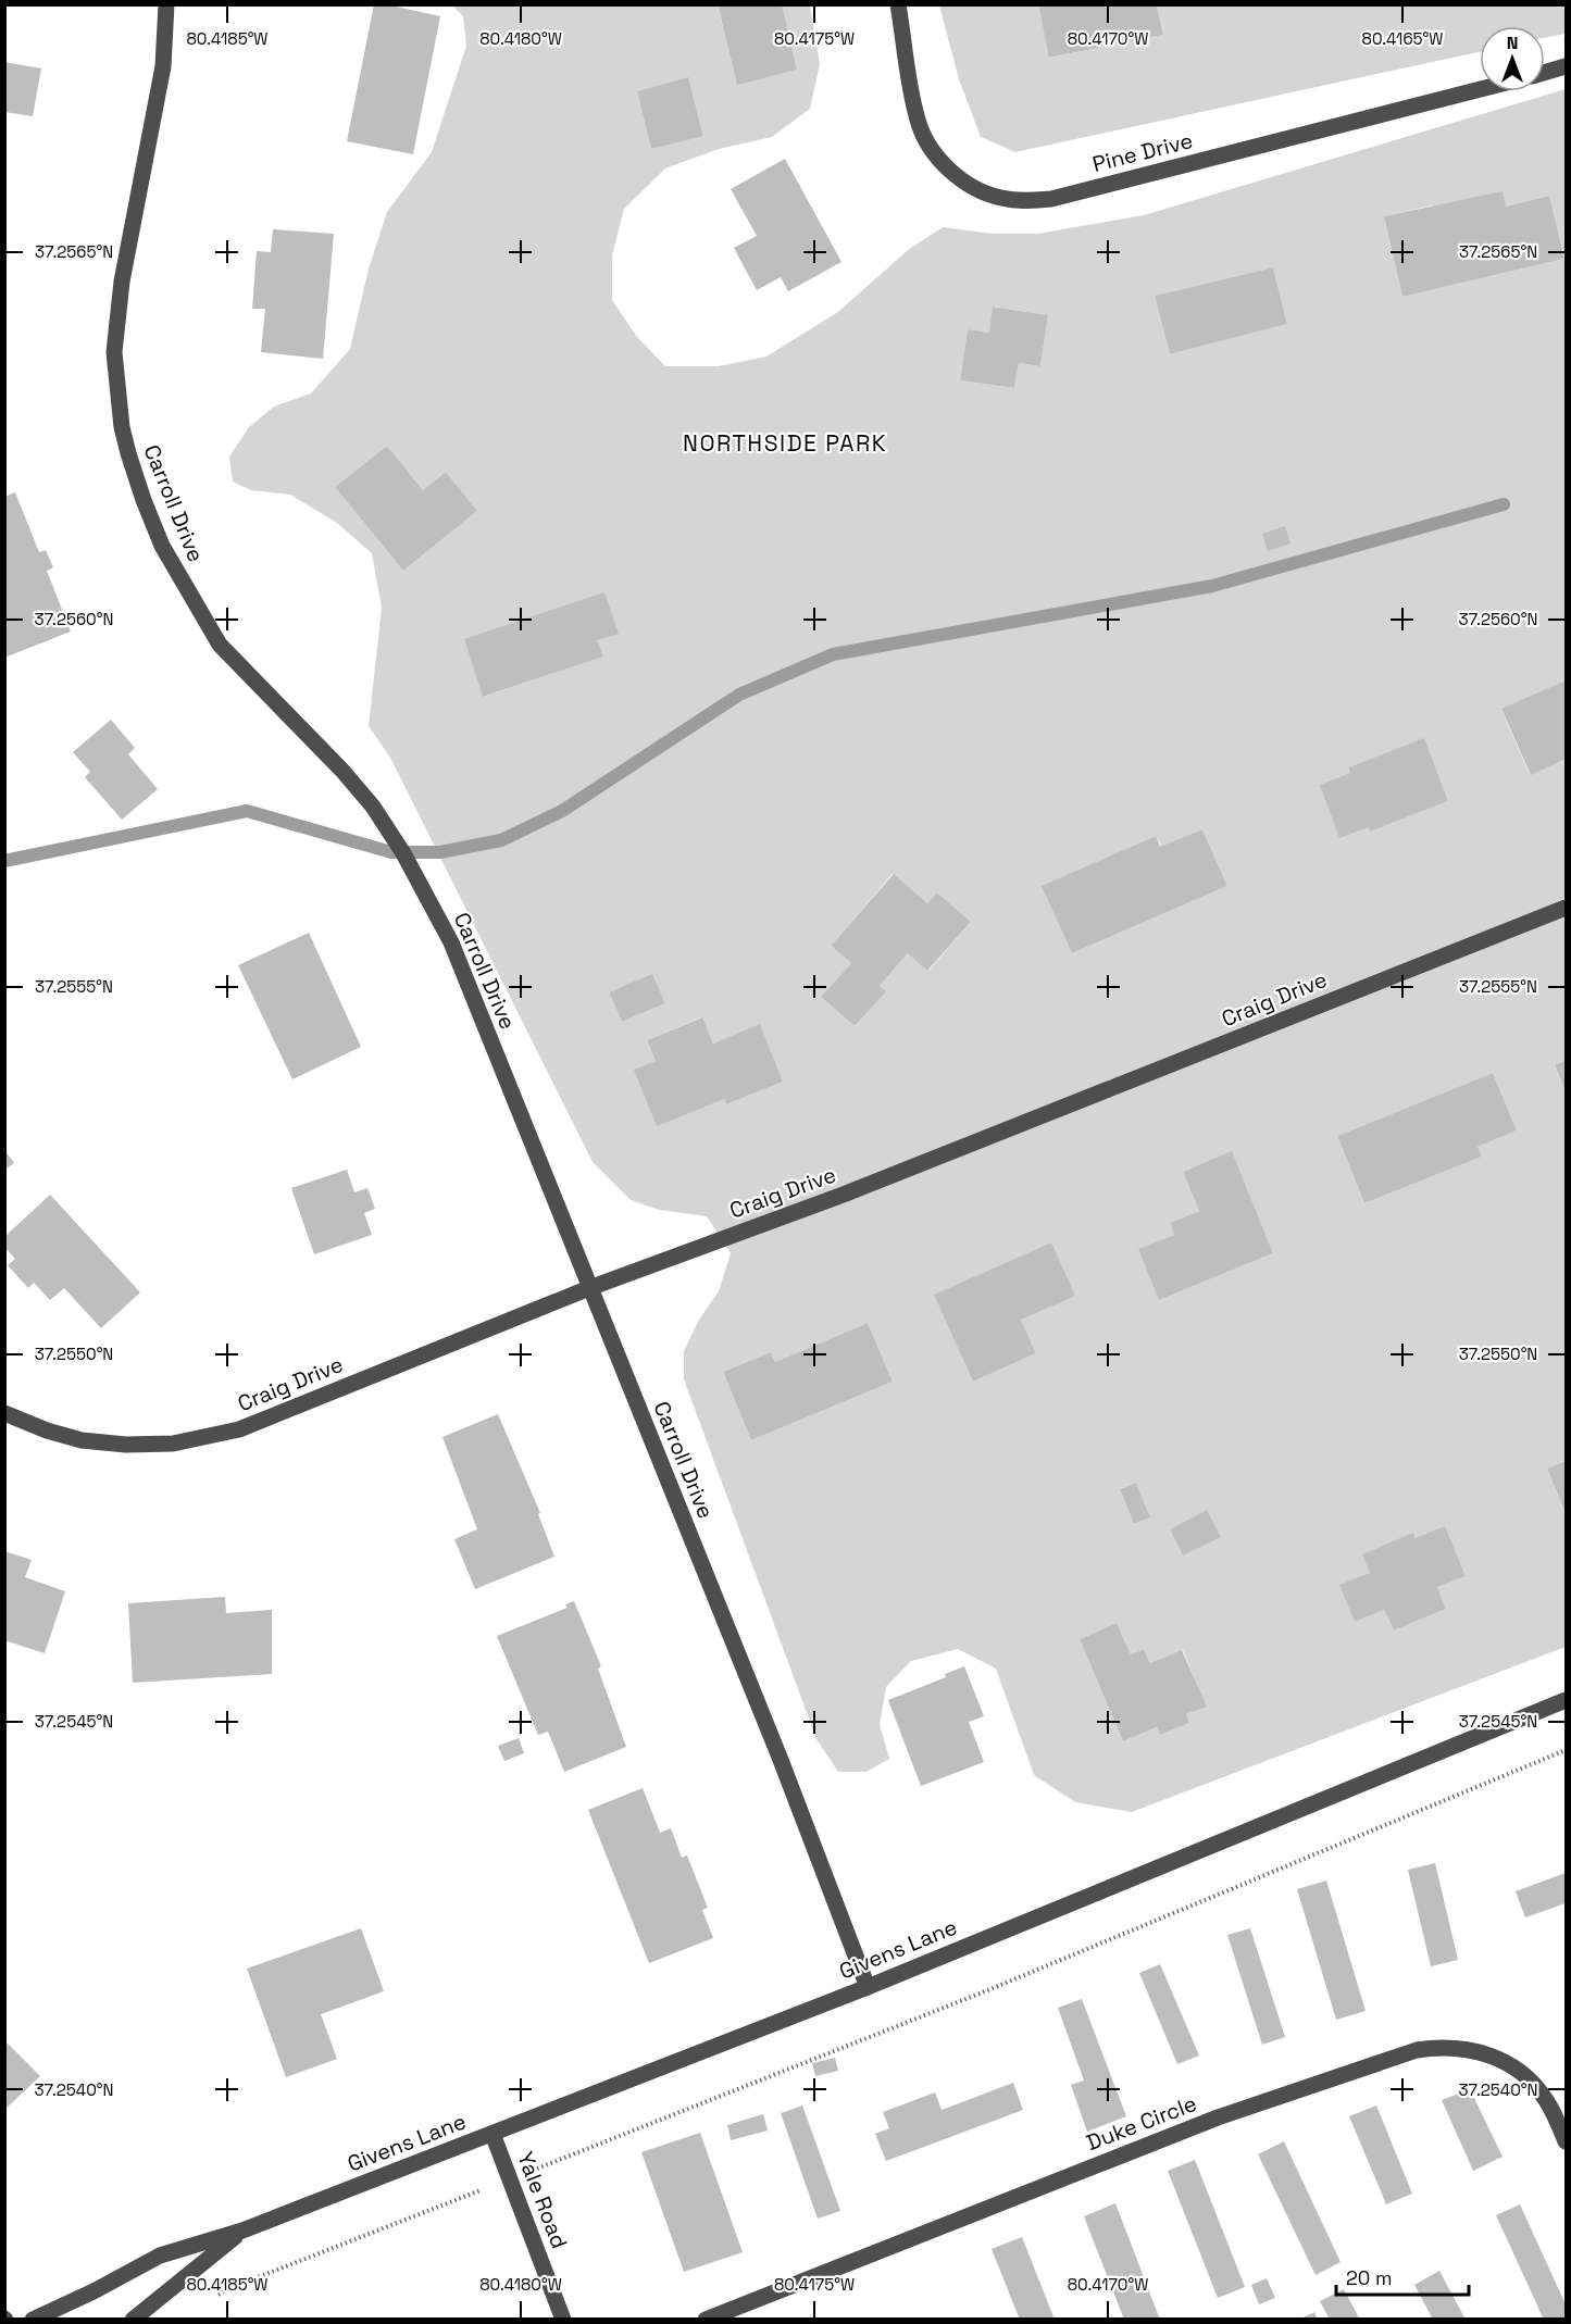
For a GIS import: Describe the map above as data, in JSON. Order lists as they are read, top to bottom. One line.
{"streets":{"street":["Pine Drive","Carroll Drive","Craig Drive","Givens Lane","Duke Circle","Yale Road"]},"crossings":[["Carroll Drive","Craig Drive"],["Carroll Drive","Givens Lane"],["Givens Lane","Yale Road"]],"districts":["NORTHSIDE PARK"],"scale_bar":"20 m","north":"top","coordinates":["80.4185°W","80.4180°W","80.4175°W","80.4170°W","80.4165°W","37.2565°N","37.2560°N","37.2555°N","37.2550°N","37.2545°N","37.2540°N"]}
